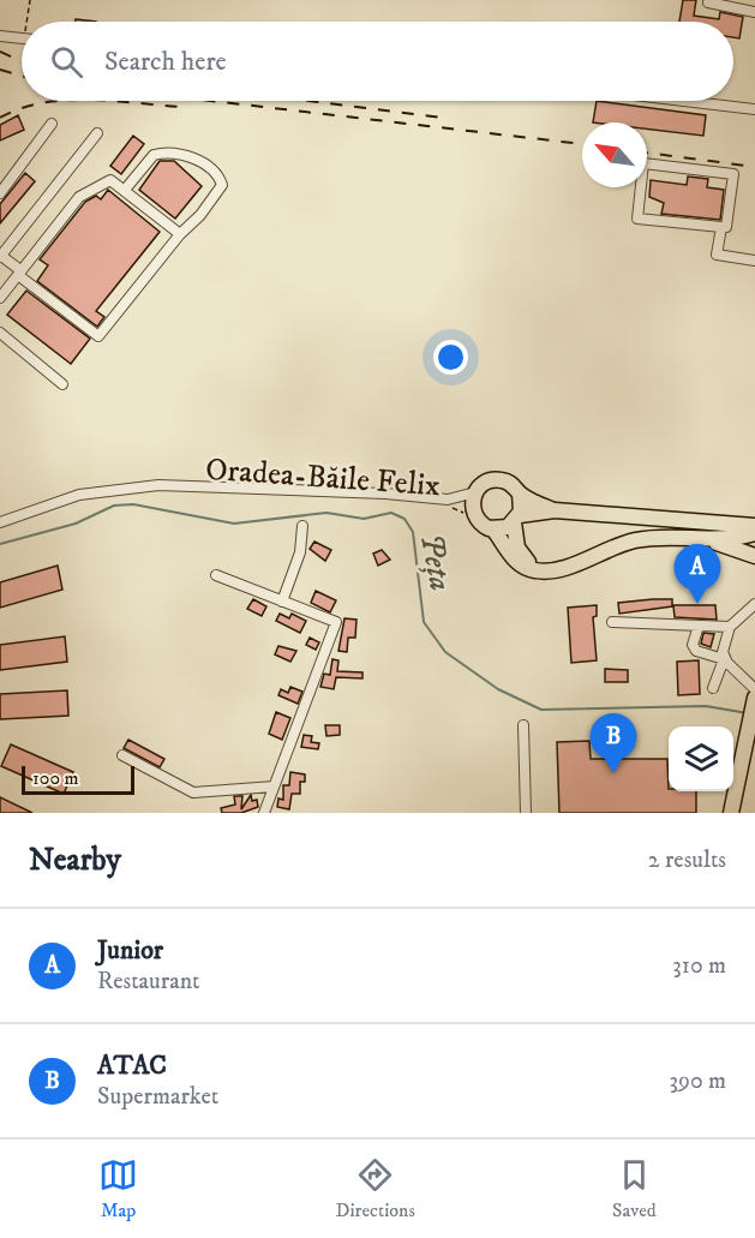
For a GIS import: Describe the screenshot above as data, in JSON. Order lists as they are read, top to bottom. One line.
{"streets":{"path":["Oradea-Băile Felix"]},"water":["Peța"],"scale_bar":"100 m","north":"top left","page":{"search":"Search here","pins":["A","B"],"scale":"100 m","heading":["Nearby","2 results"],"list":[{"mark":"A","name":"Junior","note":"Restaurant","value":"310 m"},{"mark":"B","name":"ATAC","note":"Supermarket","value":"390 m"}],"nav":["Map","Directions","Saved"]}}
